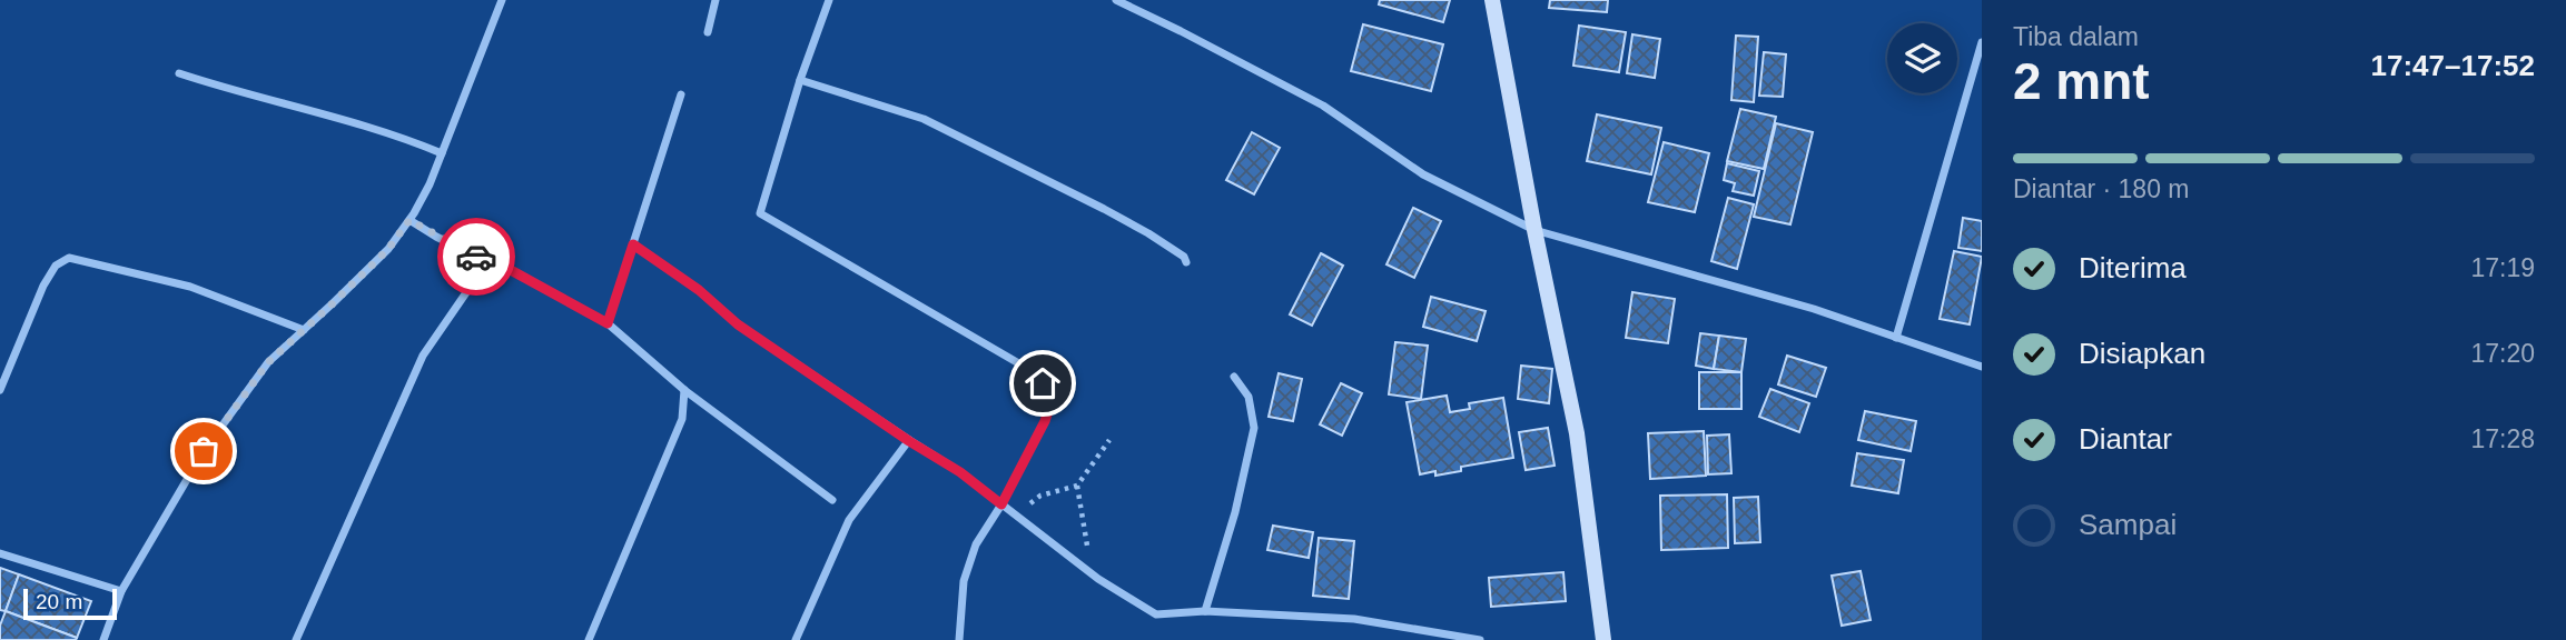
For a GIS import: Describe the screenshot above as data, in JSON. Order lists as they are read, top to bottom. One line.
{"scale_bar":"20 m","page":{"heading":["2 mnt","Tiba dalam","17:47–17:52"],"bar":"Diantar · 180 m","list":[["Diterima","17:19"],["Disiapkan","17:20"],["Diantar","17:28"],"Sampai"],"scale":"20 m"}}
